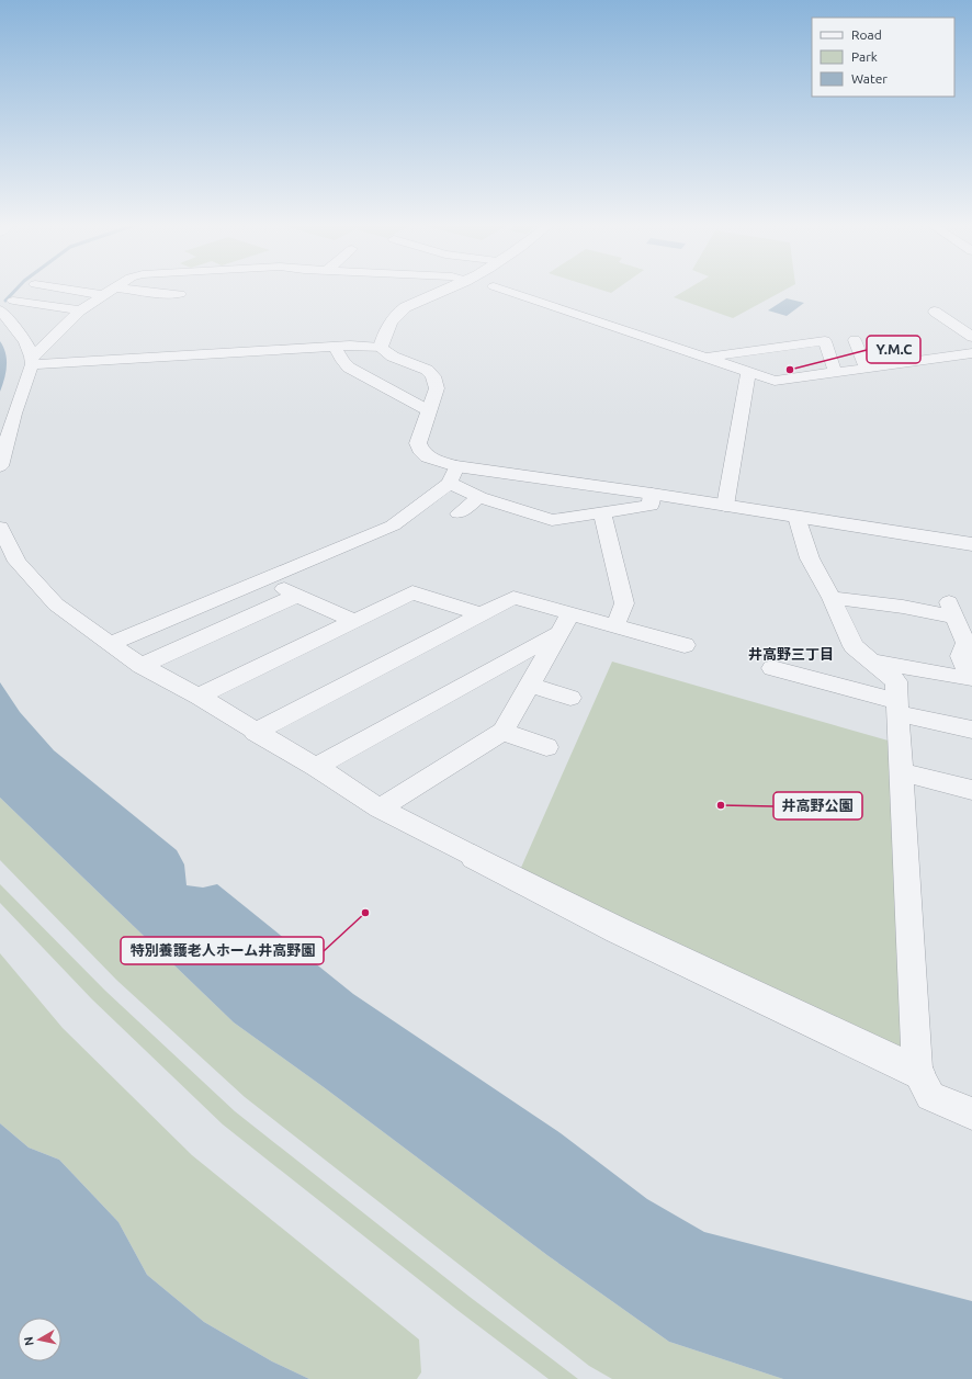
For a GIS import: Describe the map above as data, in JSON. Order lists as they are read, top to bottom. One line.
{"districts":["井高野三丁目"],"places":["Y.M.C","井高野公園","特別養護老人ホーム井高野園"],"legend":["Road","Park","Water"],"north":"left"}
